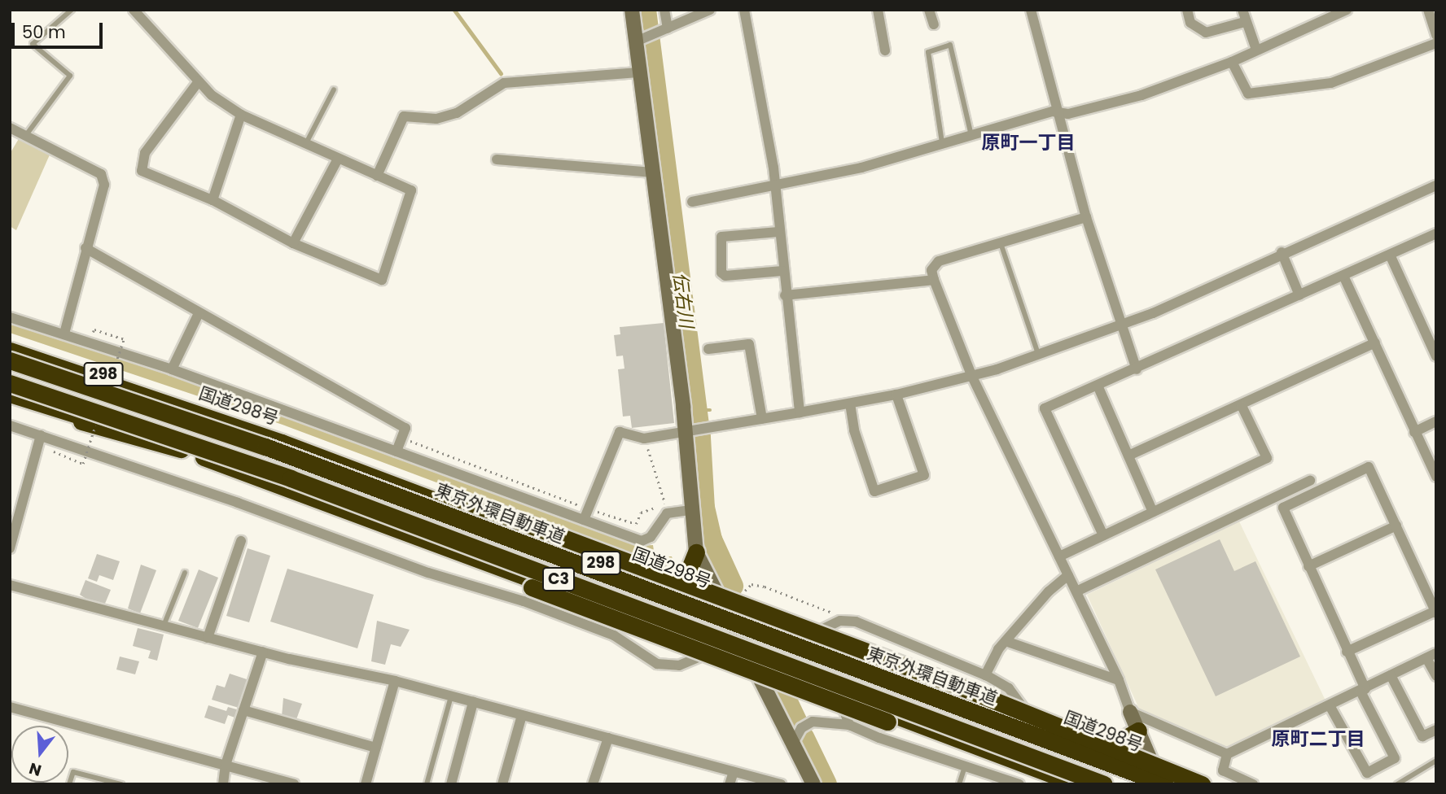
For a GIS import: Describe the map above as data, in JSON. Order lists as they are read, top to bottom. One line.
{"streets":{"highway":["298","国道298号","東京外環自動車道","C3"]},"crossings":[["298","国道298号"],["国道298号","東京外環自動車道"]],"districts":["原町一丁目","原町二丁目"],"water":["伝右川"],"scale_bar":"50 m","north":"bottom"}
